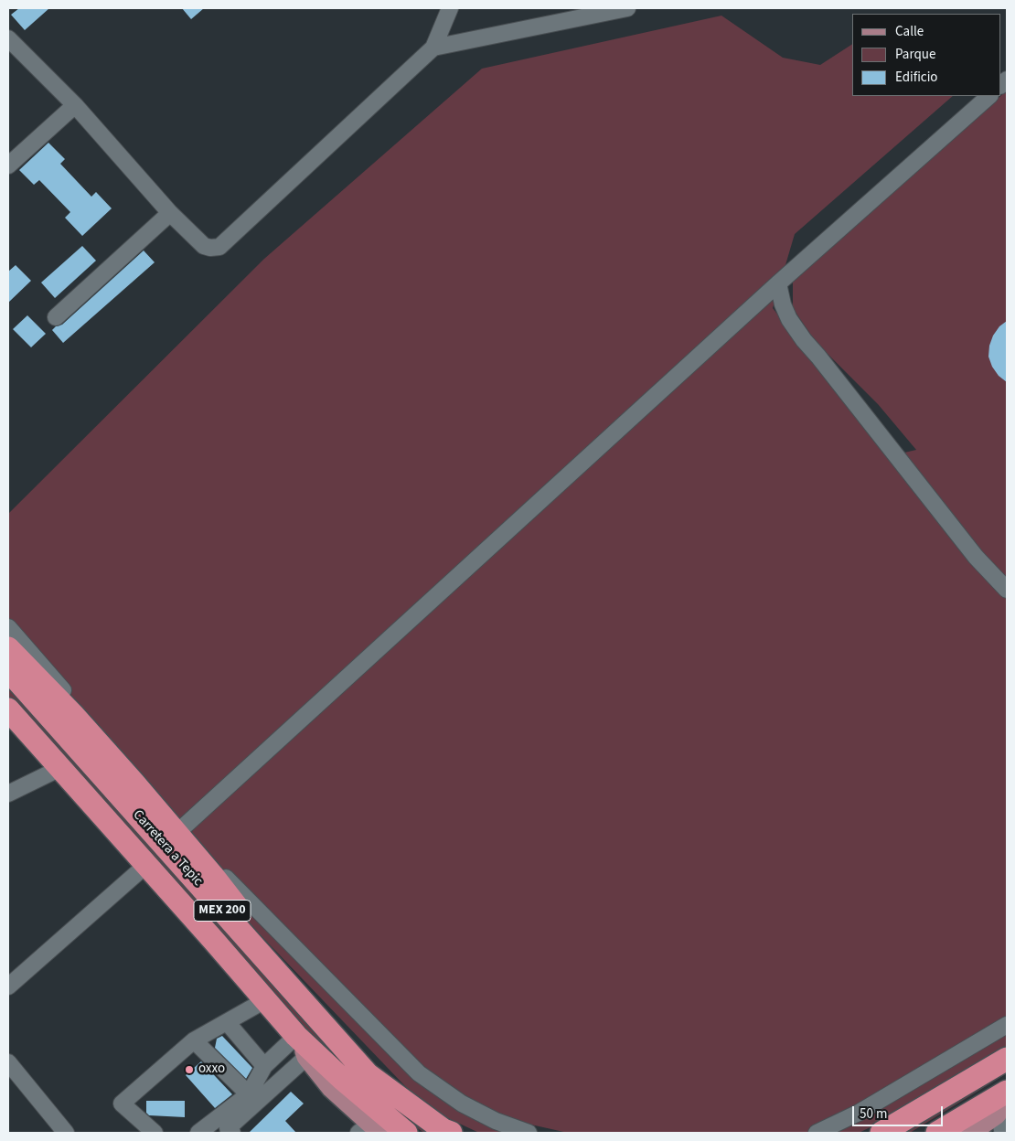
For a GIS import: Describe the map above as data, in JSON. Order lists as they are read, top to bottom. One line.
{"streets":{"highway":["Carretera a Tepic","MEX 200"]},"places":["oxxo"],"legend":["Calle","Parque","Edificio"],"scale_bar":"50 m"}
